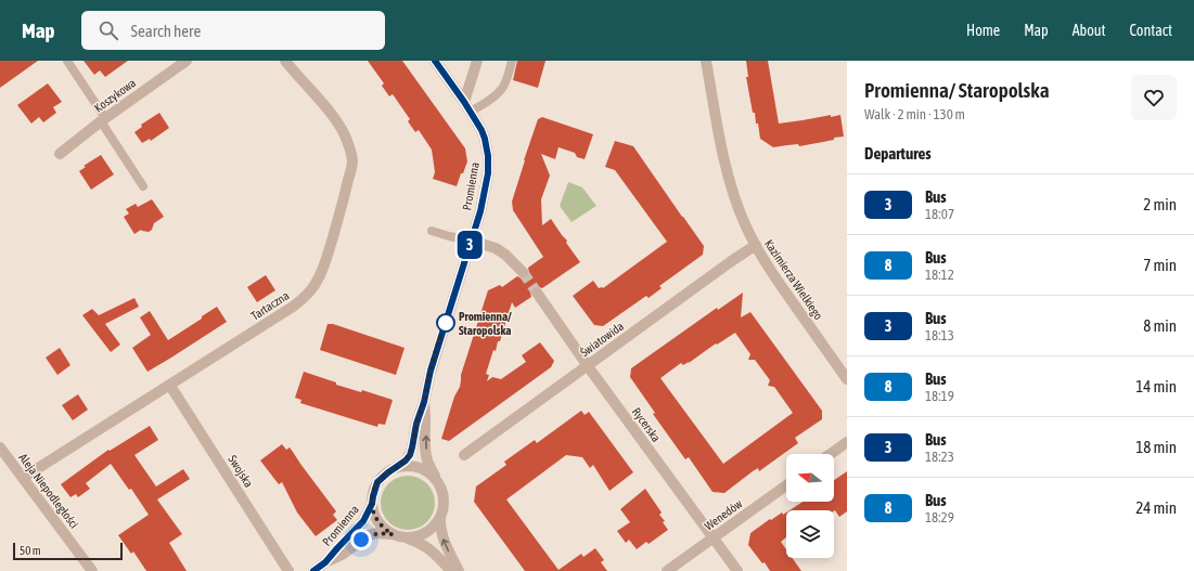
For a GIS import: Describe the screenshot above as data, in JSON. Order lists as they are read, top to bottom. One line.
{"streets":{"street":["Koszykowa","Promienna","Kazimierza Wielkiego","Tartaczna","Światowida","Rycerska","Swojska","Aleja Niepodległości","Wenedów"]},"crossings":[["Kazimierza Wielkiego","Światowida"],["Tartaczna","Swojska"],["Tartaczna","Aleja Niepodległości"],["Światowida","Rycerska"],["Rycerska","Wenedów"]],"places":["Promienna/ Staropolska"],"lines":["bus line 3"],"scale_bar":"50 m","north":"left","page":{"header":"Map","search":"Search here","nav":["Home","Map","About","Contact"],"on_map":"3","heading":[["Promienna/ Staropolska","Walk · 2 min · 130 m"],"Departures"],"list":[{"mark":"3","name":"Bus","note":"18:07","value":"2 min"},{"mark":"8","name":"Bus","note":"18:12","value":"7 min"},{"mark":"3","name":"Bus","note":"18:13","value":"8 min"},{"mark":"8","name":"Bus","note":"18:19","value":"14 min"},{"mark":"3","name":"Bus","note":"18:23","value":"18 min"},{"mark":"8","name":"Bus","note":"18:29","value":"24 min"}],"scale":"50 m"}}
